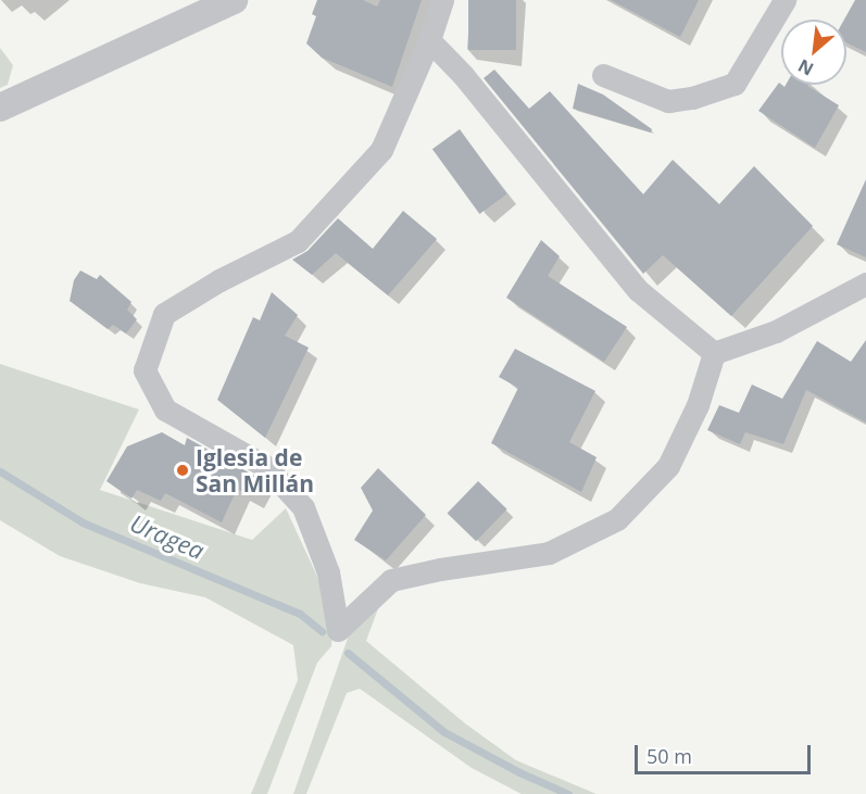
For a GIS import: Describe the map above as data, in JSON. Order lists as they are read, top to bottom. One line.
{"water":["Uragea"],"places":["Iglesia de San Millán"],"scale_bar":"50 m","north":"bottom left"}
